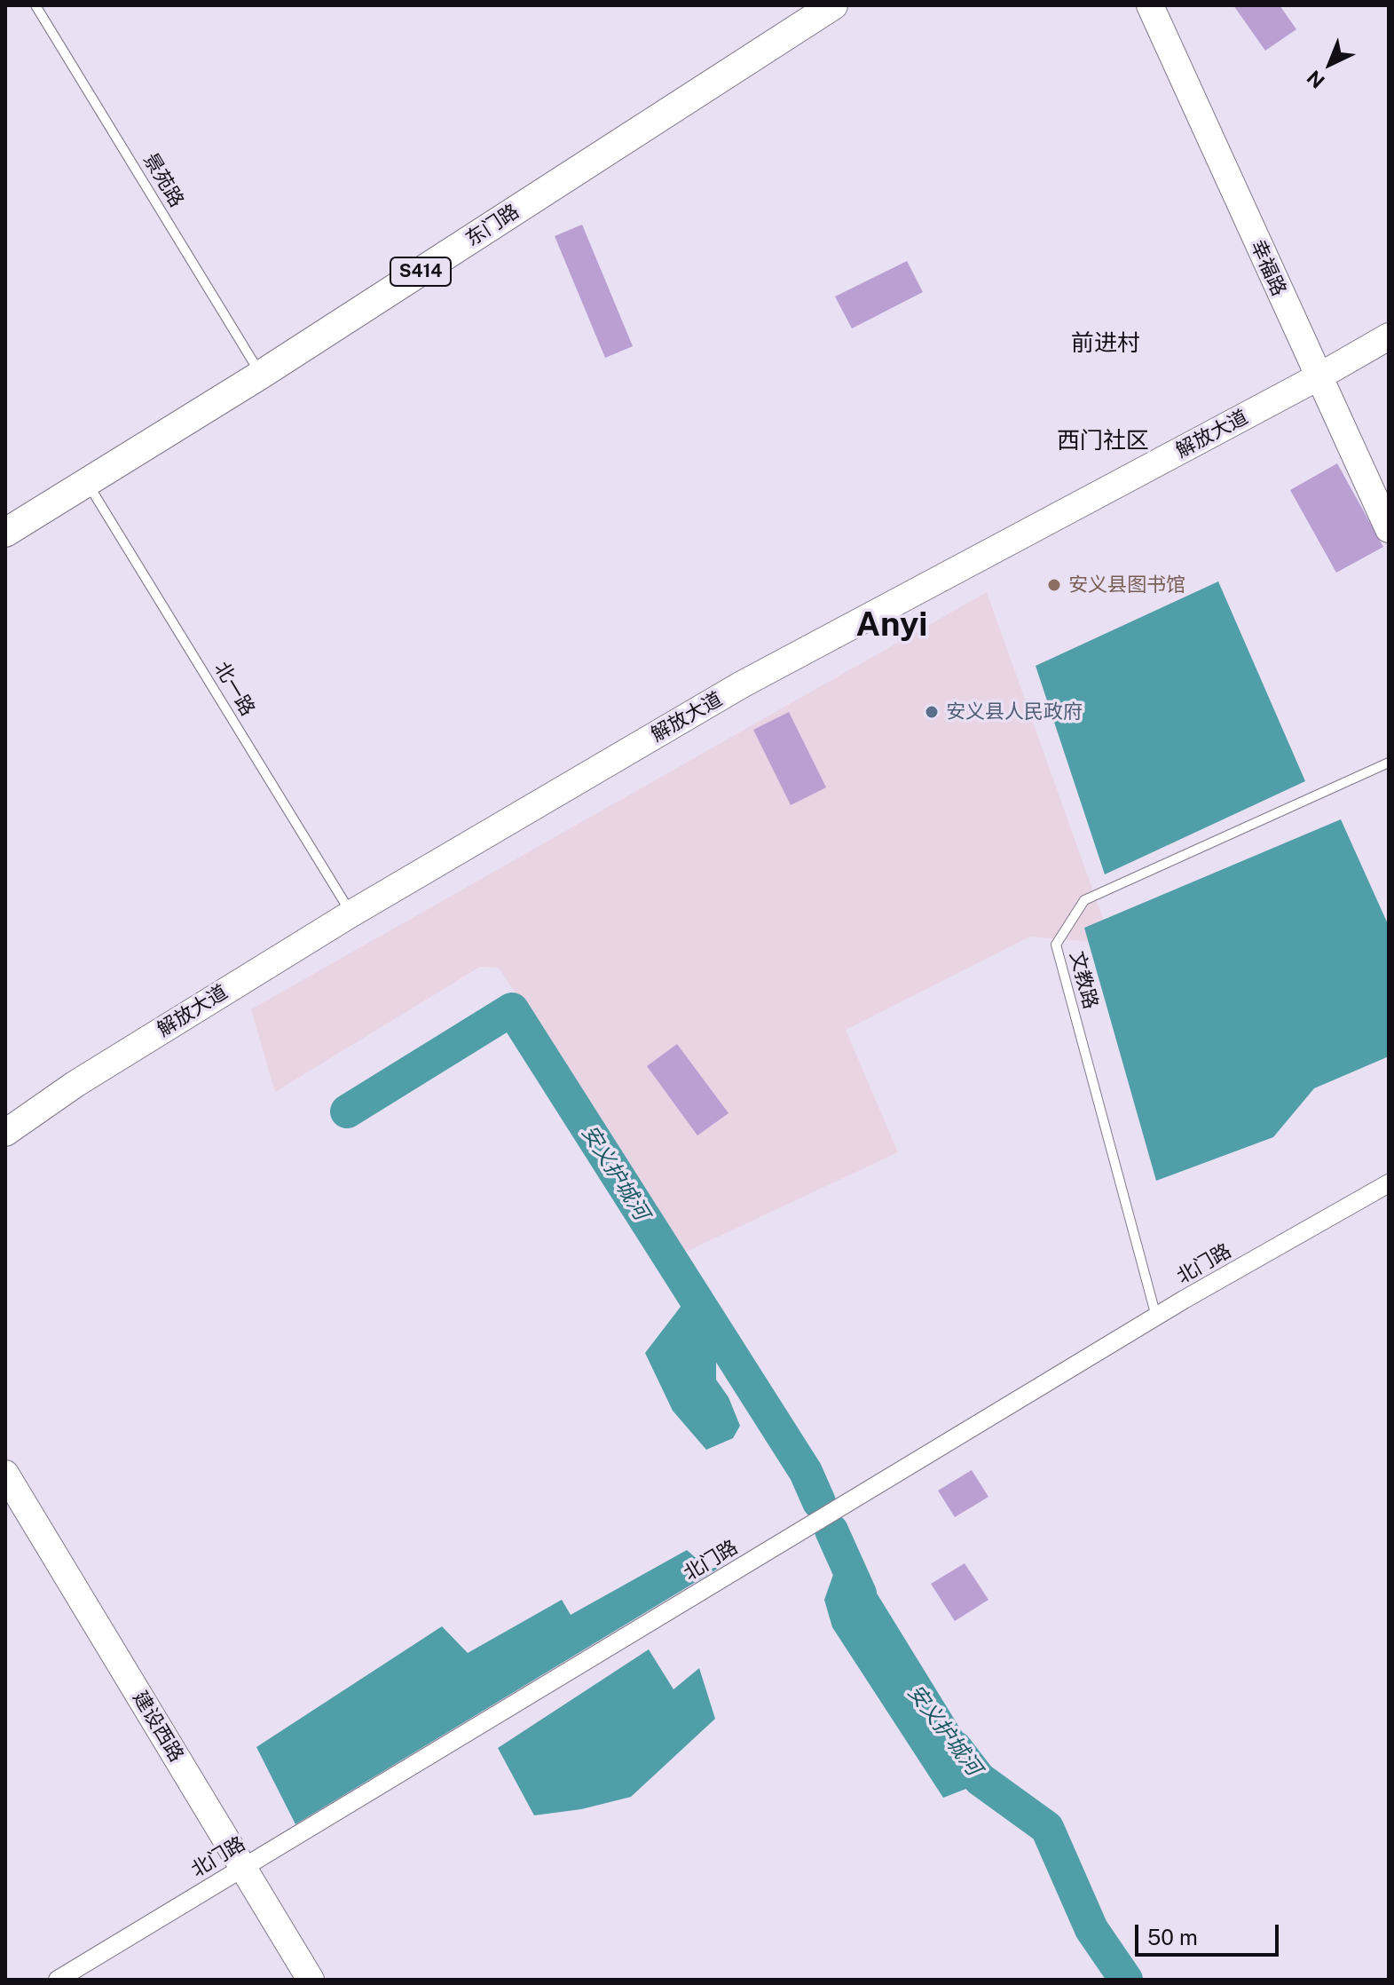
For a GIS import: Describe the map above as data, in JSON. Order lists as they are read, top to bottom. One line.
{"streets":{"main road":["东门路","S414"],"street":["幸福路","解放大道","北门路","建设西路"],"lane":["景苑路","北一路","文教路"]},"crossings":[["景苑路","东门路"],["东门路","北一路"],["幸福路","解放大道"],["解放大道","北一路"],["文教路","北门路"],["北门路","建设西路"]],"districts":["前进村","西门社区","Anyi"],"water":["安义护城河"],"places":["安义县图书馆","安义县人民政府"],"scale_bar":"50 m","north":"bottom left"}
